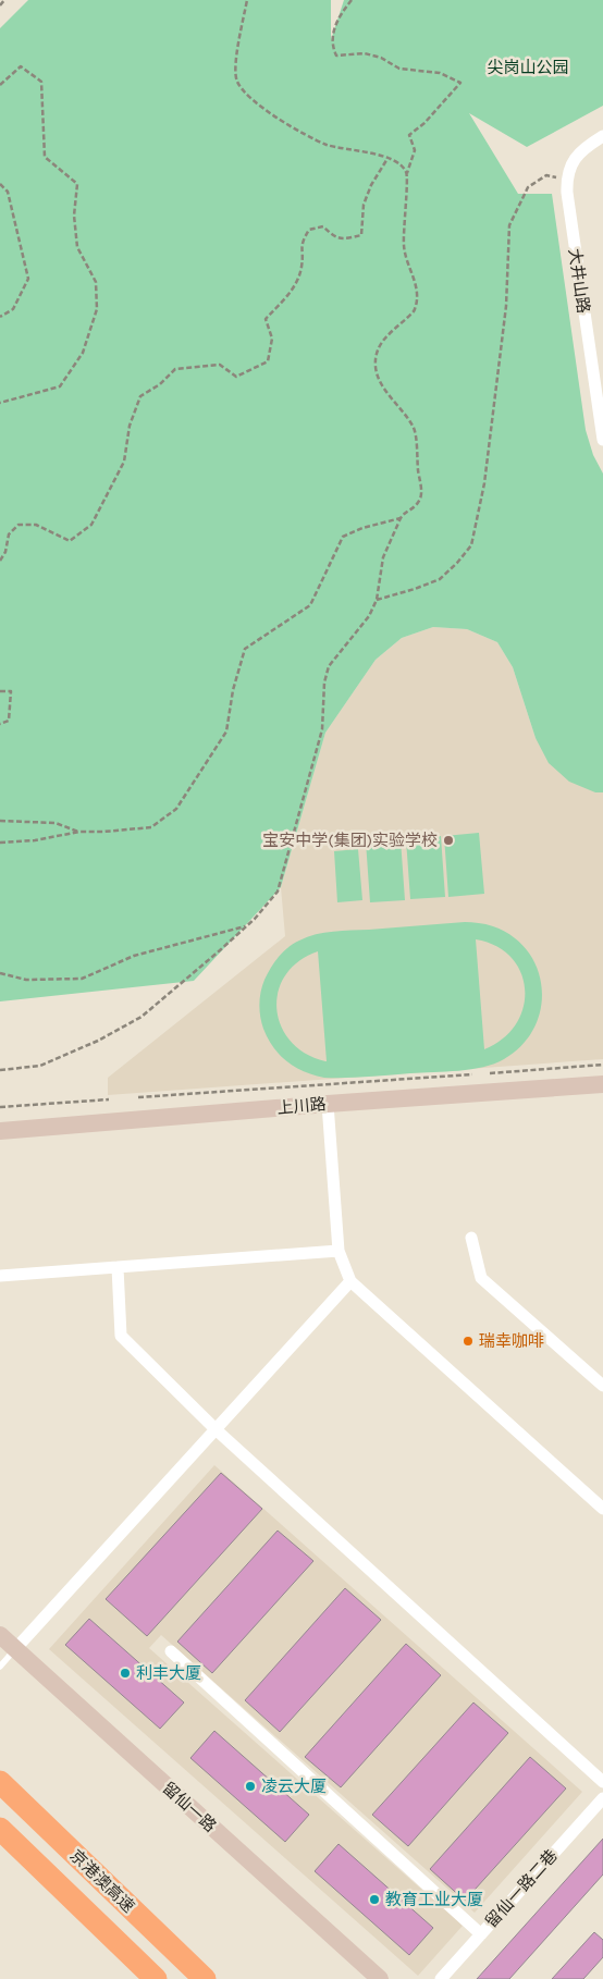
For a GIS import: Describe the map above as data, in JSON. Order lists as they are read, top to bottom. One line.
{"streets":{"highway":["京港澳高速"],"main road":["上川路","留仙一路"],"street":["大井山路","留仙一路二巷"]},"parks":["尖岗山公园"],"places":["宝安中学(集团)实验学校","瑞幸咖啡","利丰大厦","凌云大厦","教育工业大厦"]}
